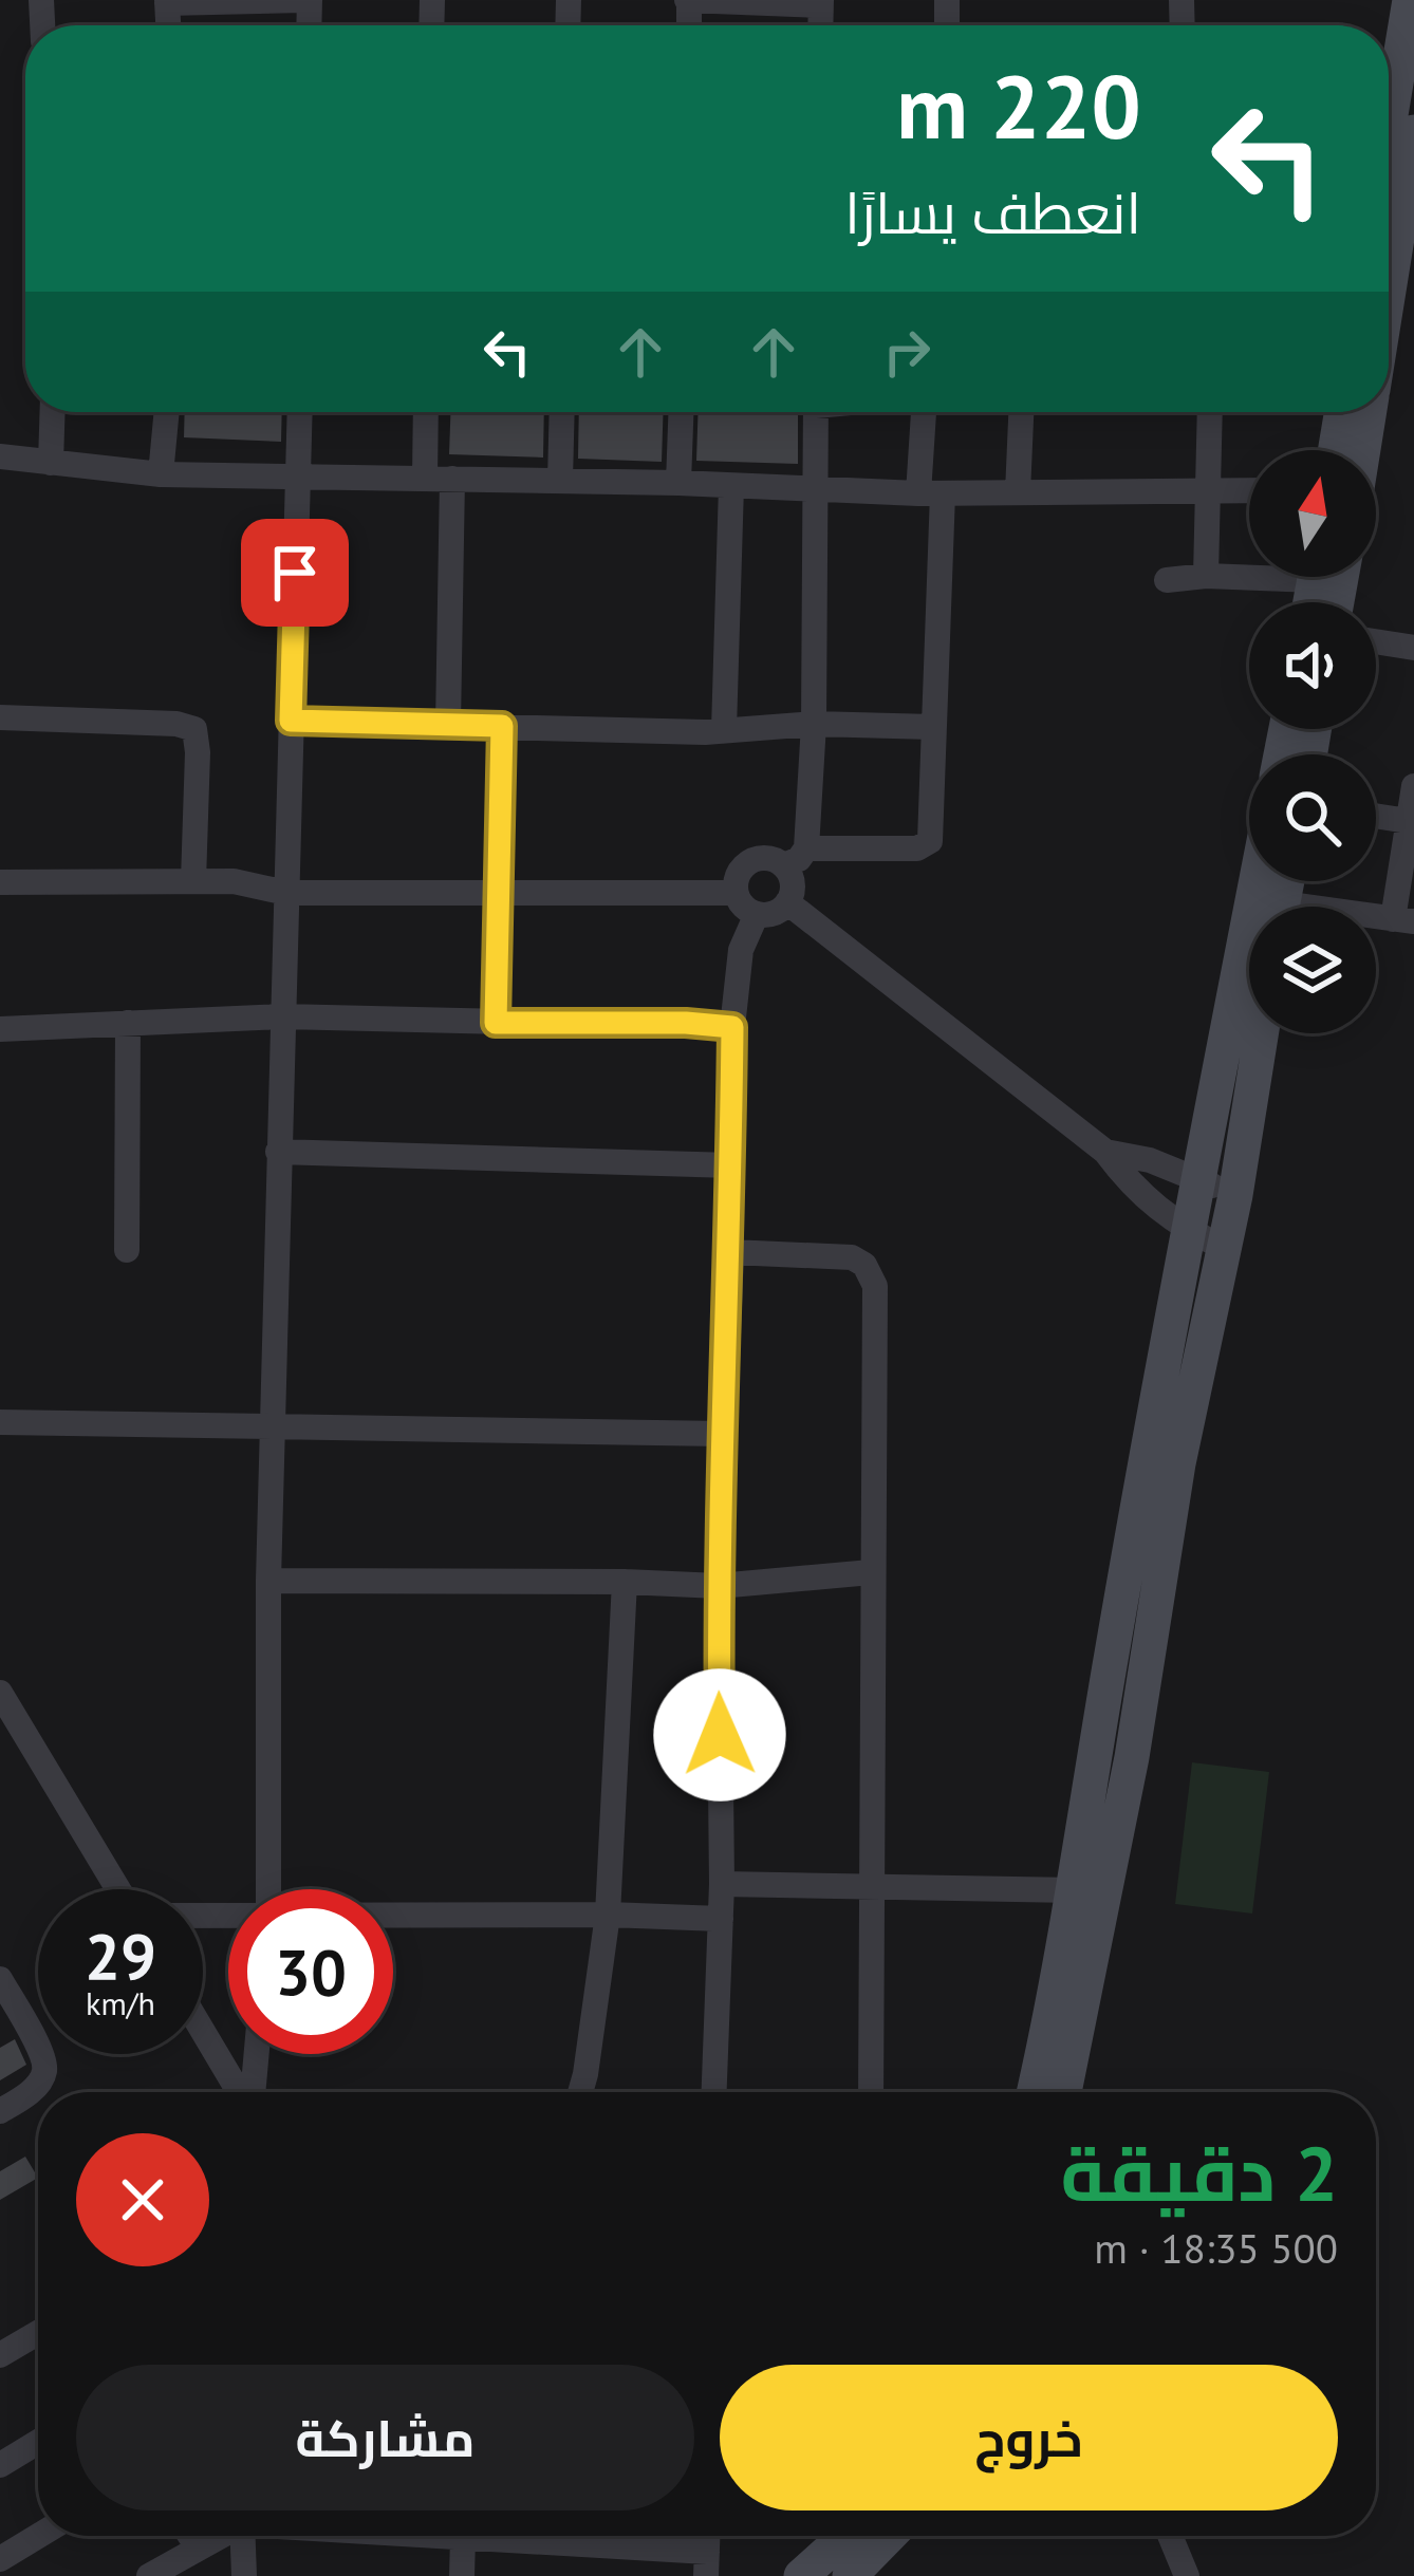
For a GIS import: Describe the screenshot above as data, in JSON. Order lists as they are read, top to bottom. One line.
{"north":"top","page":{"turn":["220 m","انعطف يسارًا"],"speed":"29 km/h","limit":"30","heading":["2 دقيقة","500 m · 18:35"],"buttons":["خروج","مشاركة"]}}
